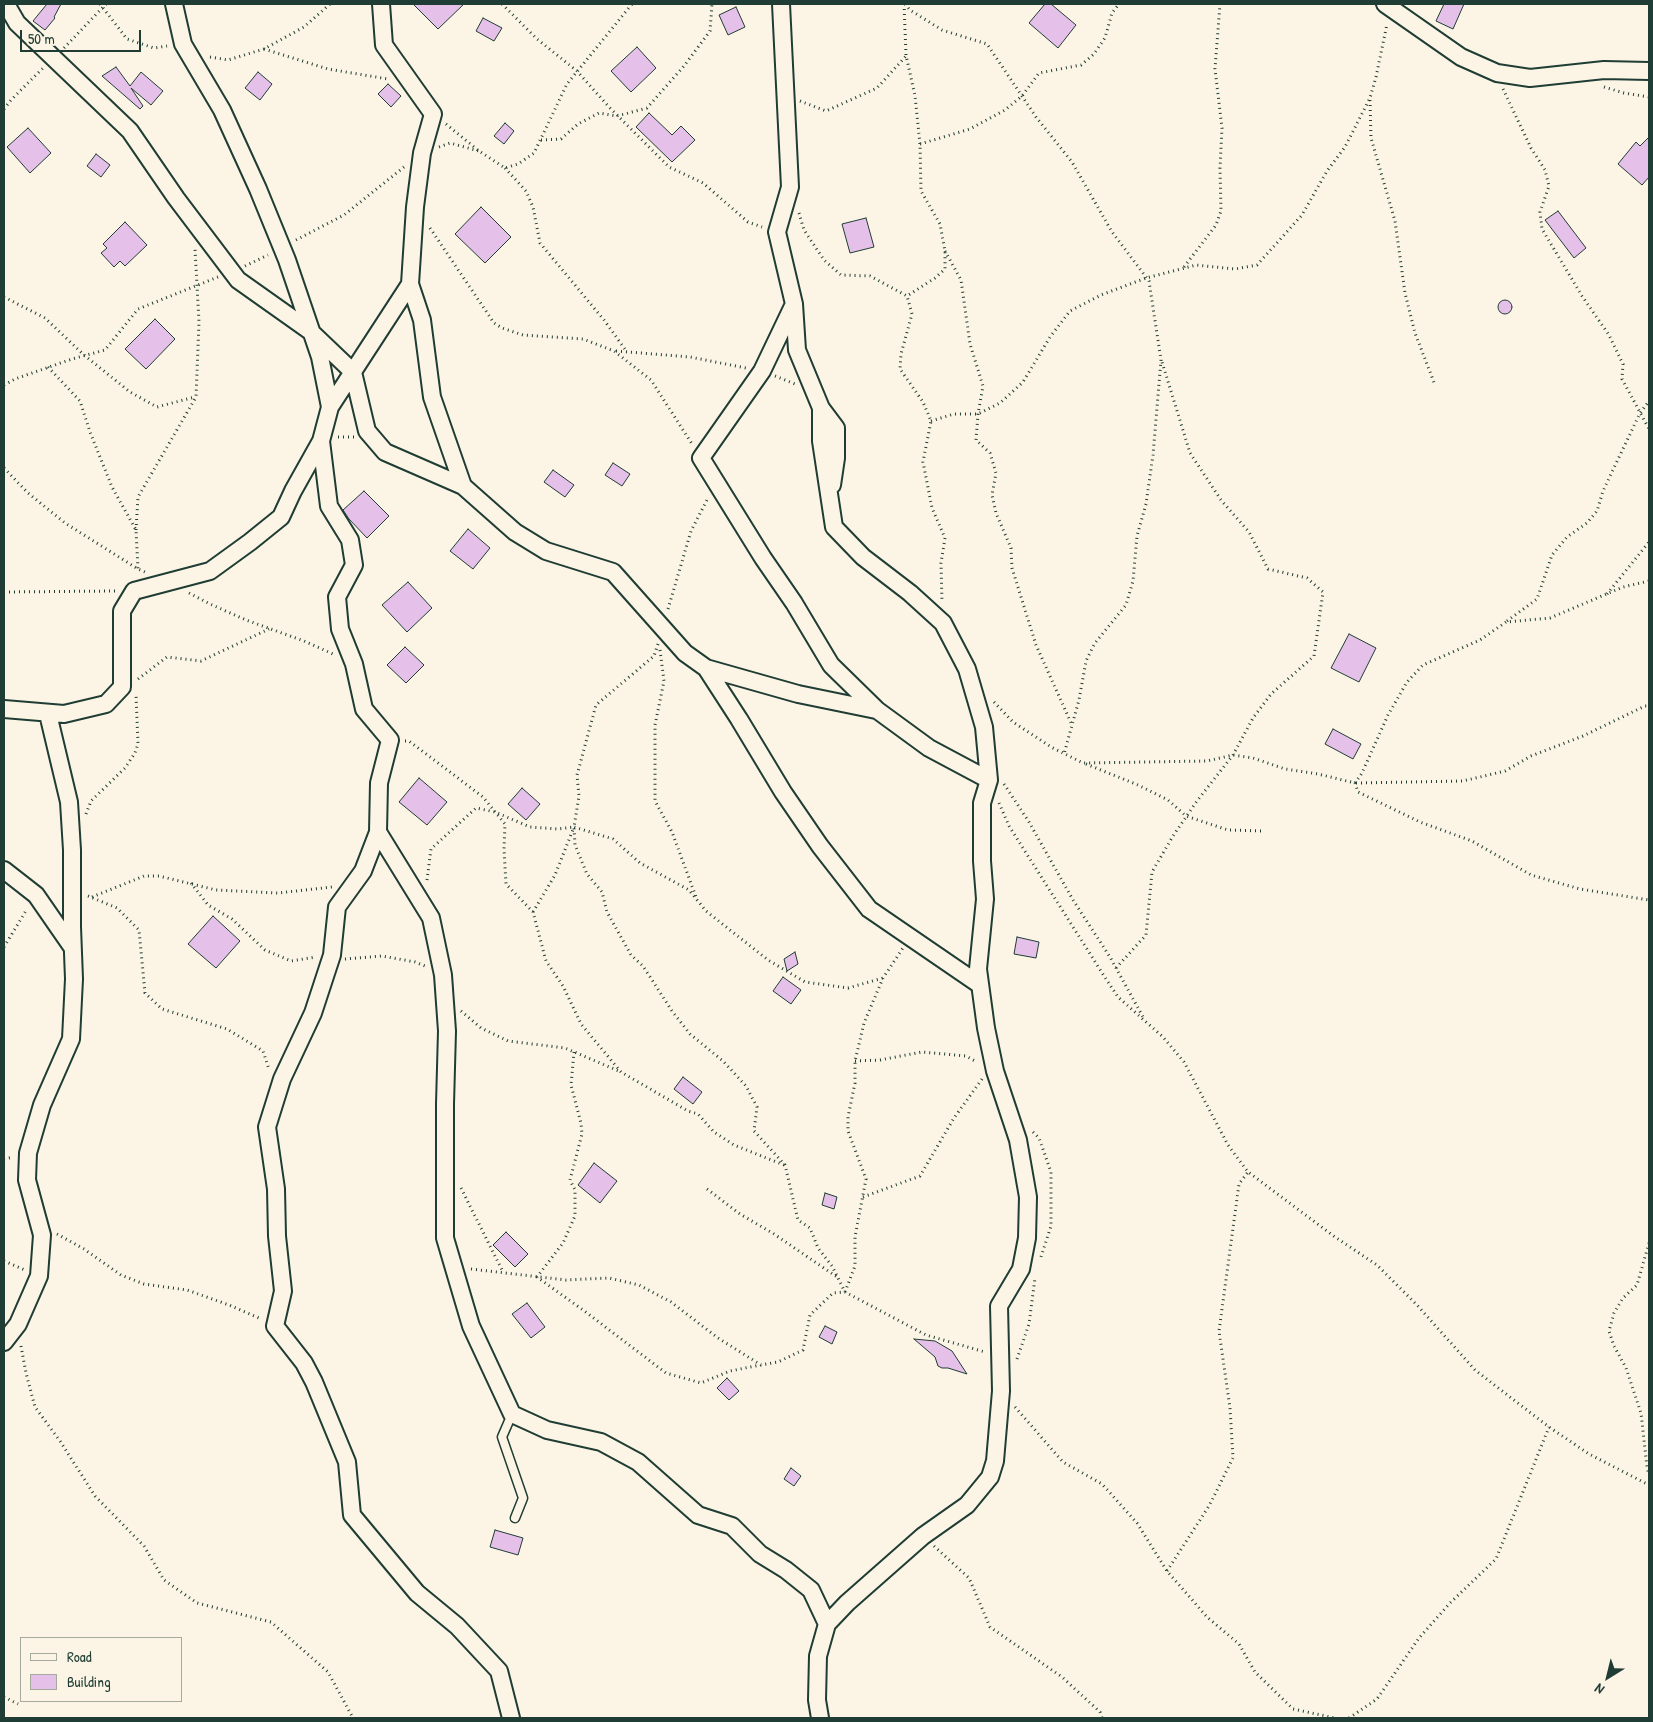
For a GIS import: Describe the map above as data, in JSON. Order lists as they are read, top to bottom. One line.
{"legend":["Road","Building"],"scale_bar":"50 m","north":"bottom left"}
